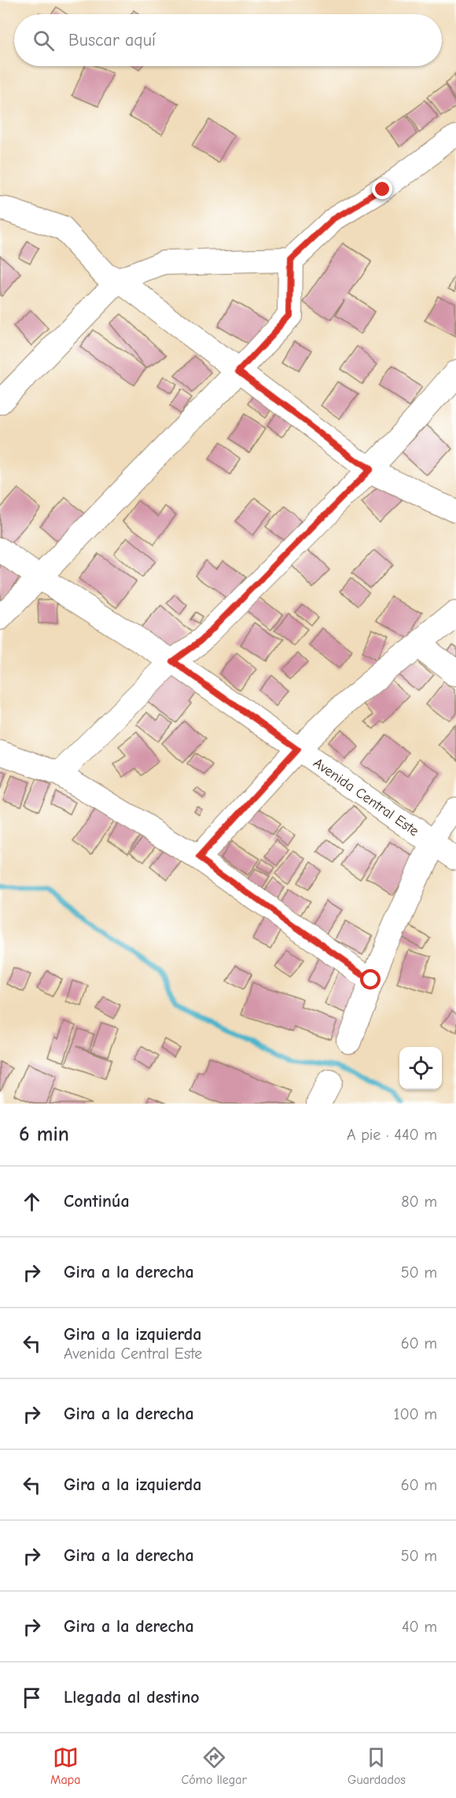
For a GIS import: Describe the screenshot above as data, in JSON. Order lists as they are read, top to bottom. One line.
{"streets":{"street":["Avenida Central Este"]},"page":{"search":"Buscar aquí","heading":["6 min","A pie · 440 m"],"list":[["Continúa","80 m"],["Gira a la derecha","50 m"],["Gira a la izquierda","Avenida Central Este","60 m"],["Gira a la derecha","100 m"],["Gira a la izquierda","60 m"],["Gira a la derecha","50 m"],["Gira a la derecha","40 m"],"Llegada al destino"],"nav":["Mapa","Cómo llegar","Guardados"]}}
